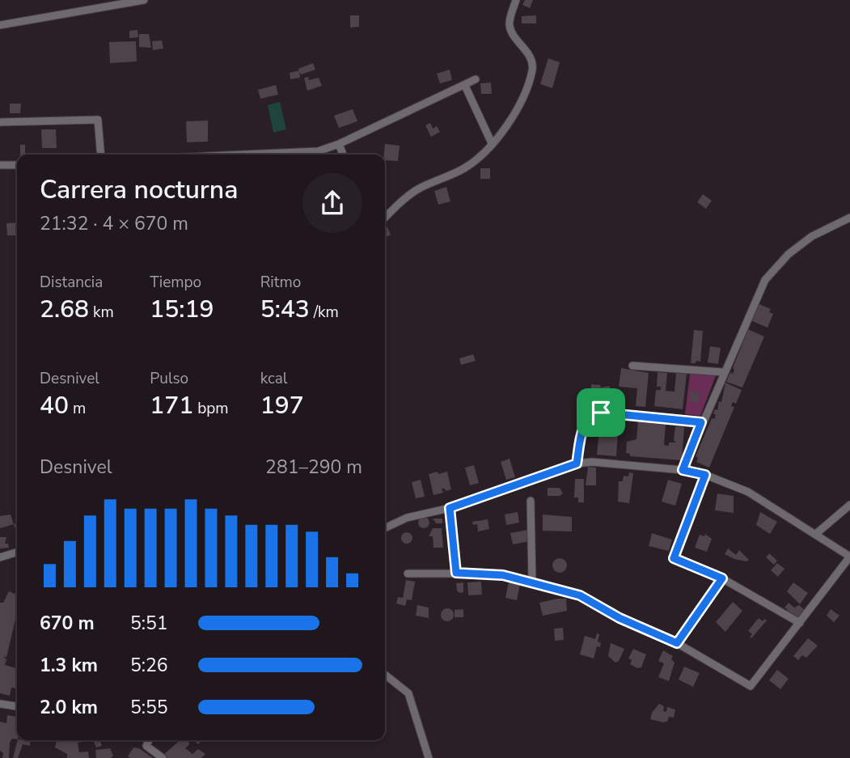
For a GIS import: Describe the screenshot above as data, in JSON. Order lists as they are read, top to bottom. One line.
{"page":{"heading":["Carrera nocturna","21:32 · 4 × 670 m"],"stats":[["Distancia","2.68 km"],["Tiempo","15:19"],["Ritmo","5:43 /km"],["Desnivel","40 m"],["Pulso","171 bpm"],["kcal","197"]],"chart":["Desnivel","281–290 m"],"list":[{"name":"670 m","note":"5:51"},{"name":"1.3 km","note":"5:26"},{"name":"2.0 km","note":"5:55"}]}}
